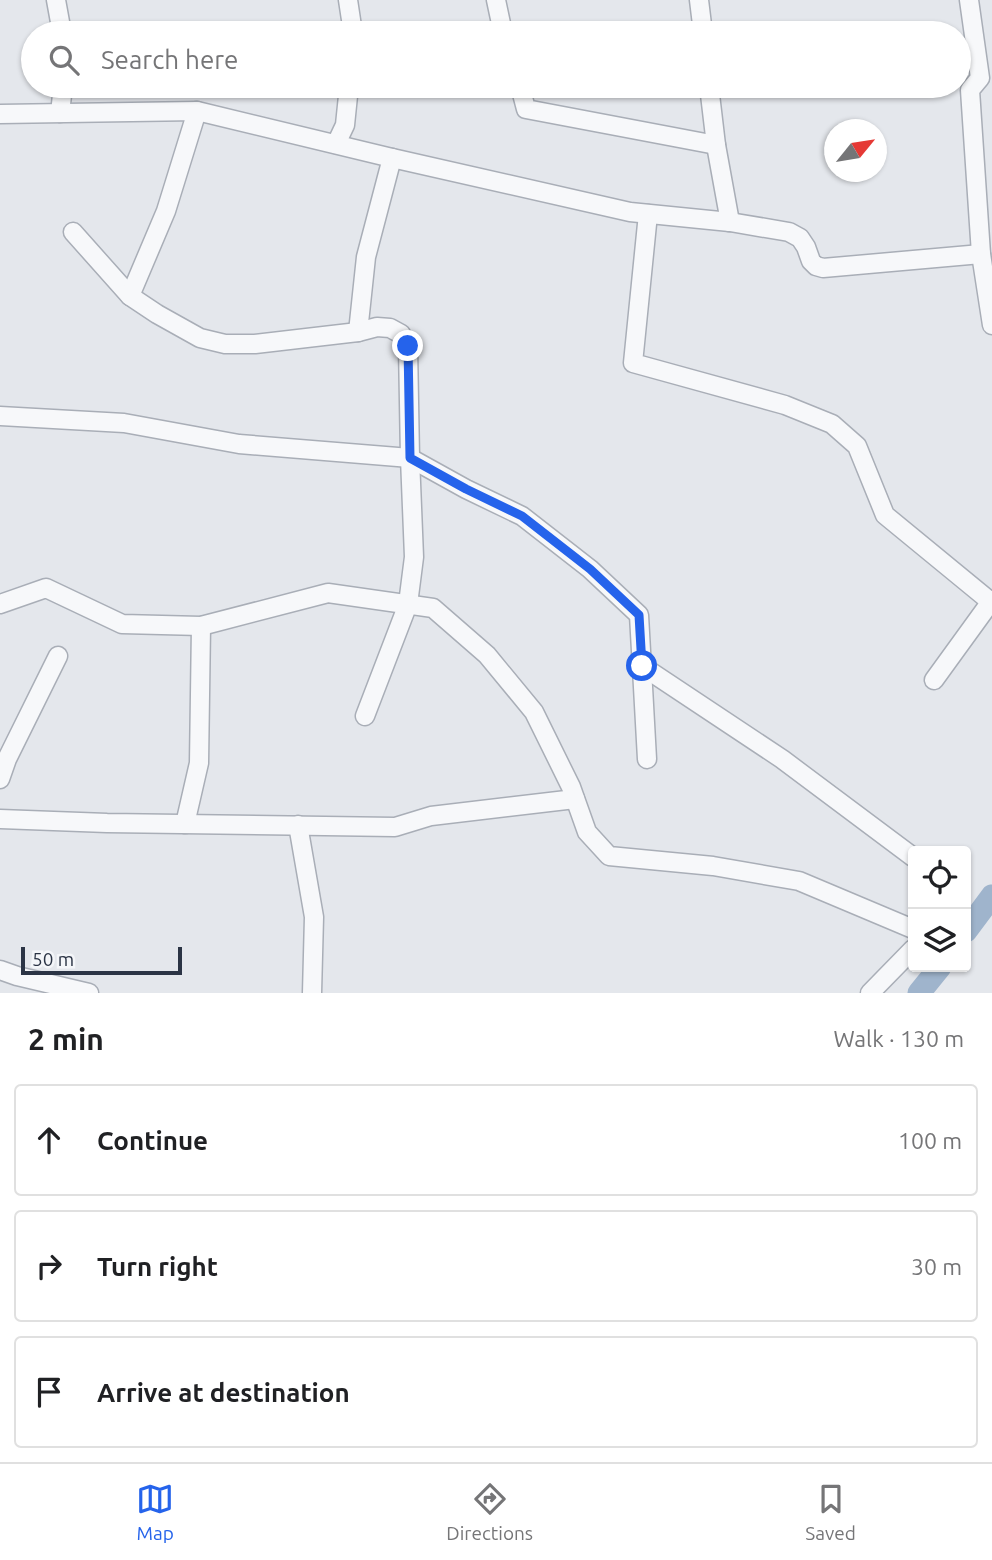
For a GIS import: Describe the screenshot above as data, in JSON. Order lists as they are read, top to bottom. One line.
{"scale_bar":"50 m","north":"top right","page":{"search":"Search here","scale":"50 m","heading":["2 min","Walk · 130 m"],"list":[["Continue","100 m"],["Turn right","30 m"],"Arrive at destination"],"nav":["Map","Directions","Saved"]}}
